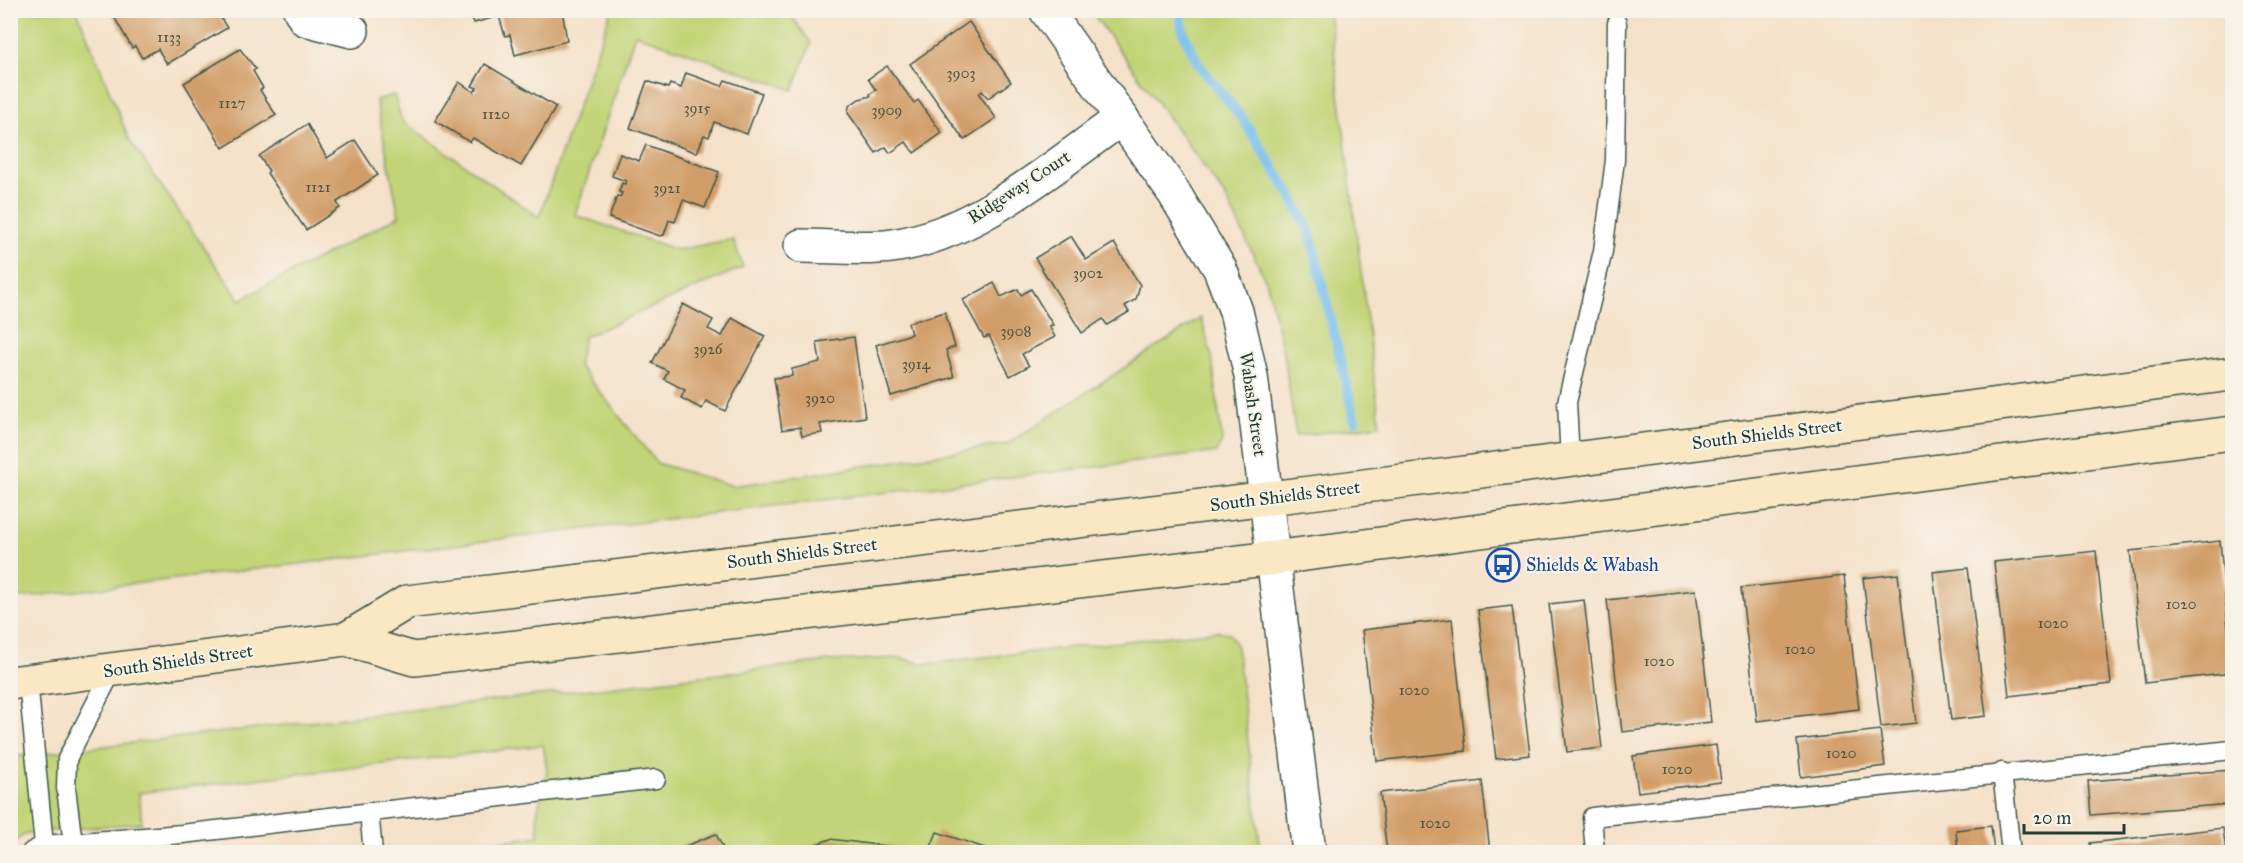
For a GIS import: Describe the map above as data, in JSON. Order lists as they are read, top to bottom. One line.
{"streets":{"main road":["South Shields Street"],"street":["Ridgeway Court","Wabash Street"]},"crossings":[["Ridgeway Court","Wabash Street"],["Wabash Street","South Shields Street"]],"places":{"bus stop":["Shields & Wabash"]},"house_numbers":["1133","3903","1127","3915","3909","1120","1121","3921","3902","3908","3926","3914","3920","1020","1020","1020","1020","1020","1020","1020","1020"],"scale_bar":"20 m"}
